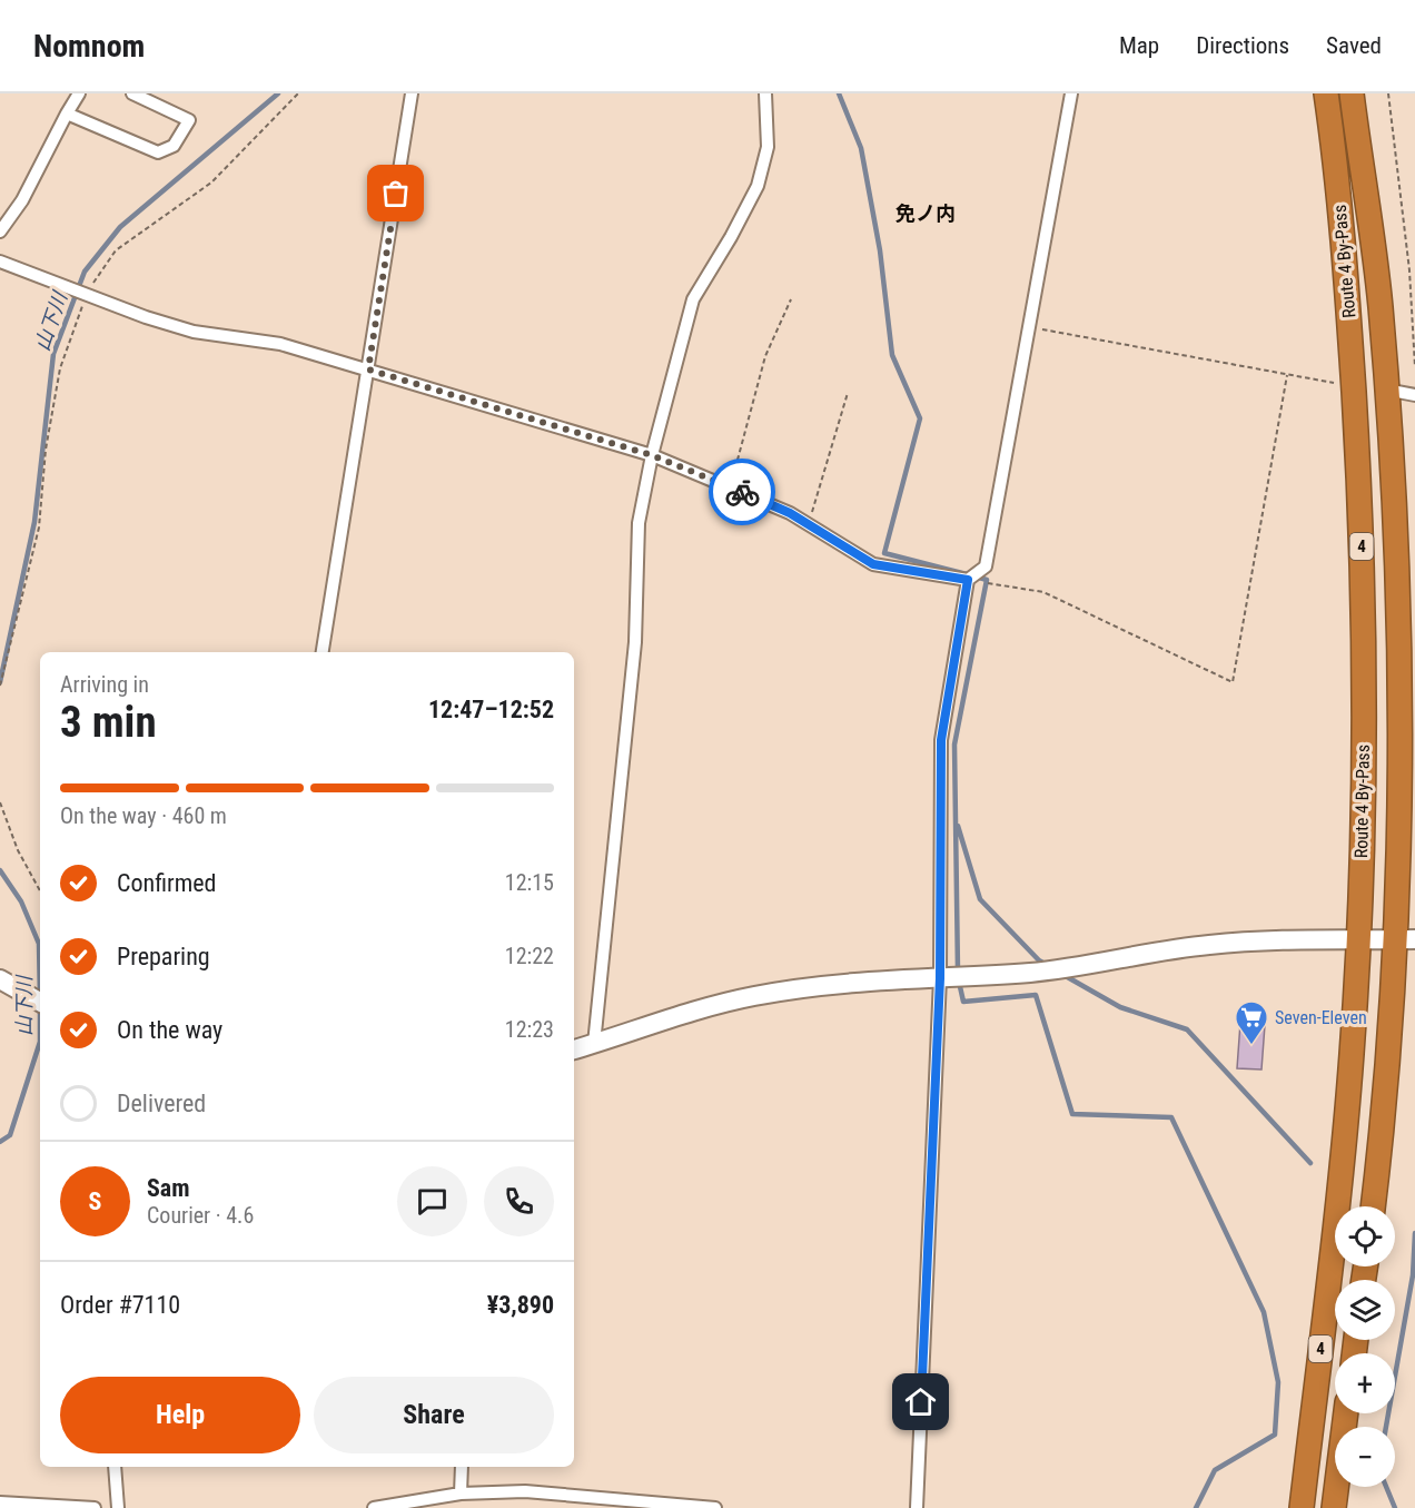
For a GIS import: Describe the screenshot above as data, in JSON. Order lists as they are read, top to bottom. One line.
{"streets":{"highway":["Route 4 By-Pass","4"]},"districts":["免ノ内"],"water":["山下川"],"places":{"supermarket":["Seven-Eleven"]},"page":{"header":"Nomnom","nav":["Map","Directions","Saved"],"heading":["3 min","Arriving in","12:47–12:52"],"panel":["Sam","Courier · 4.6","Order #7110","¥3,890"],"bar":"On the way · 460 m","list":[["Confirmed","12:15"],["Preparing","12:22"],["On the way","12:23"],"Delivered"],"round":"S","map_buttons":["+","−"],"buttons":["Help","Share"]}}
